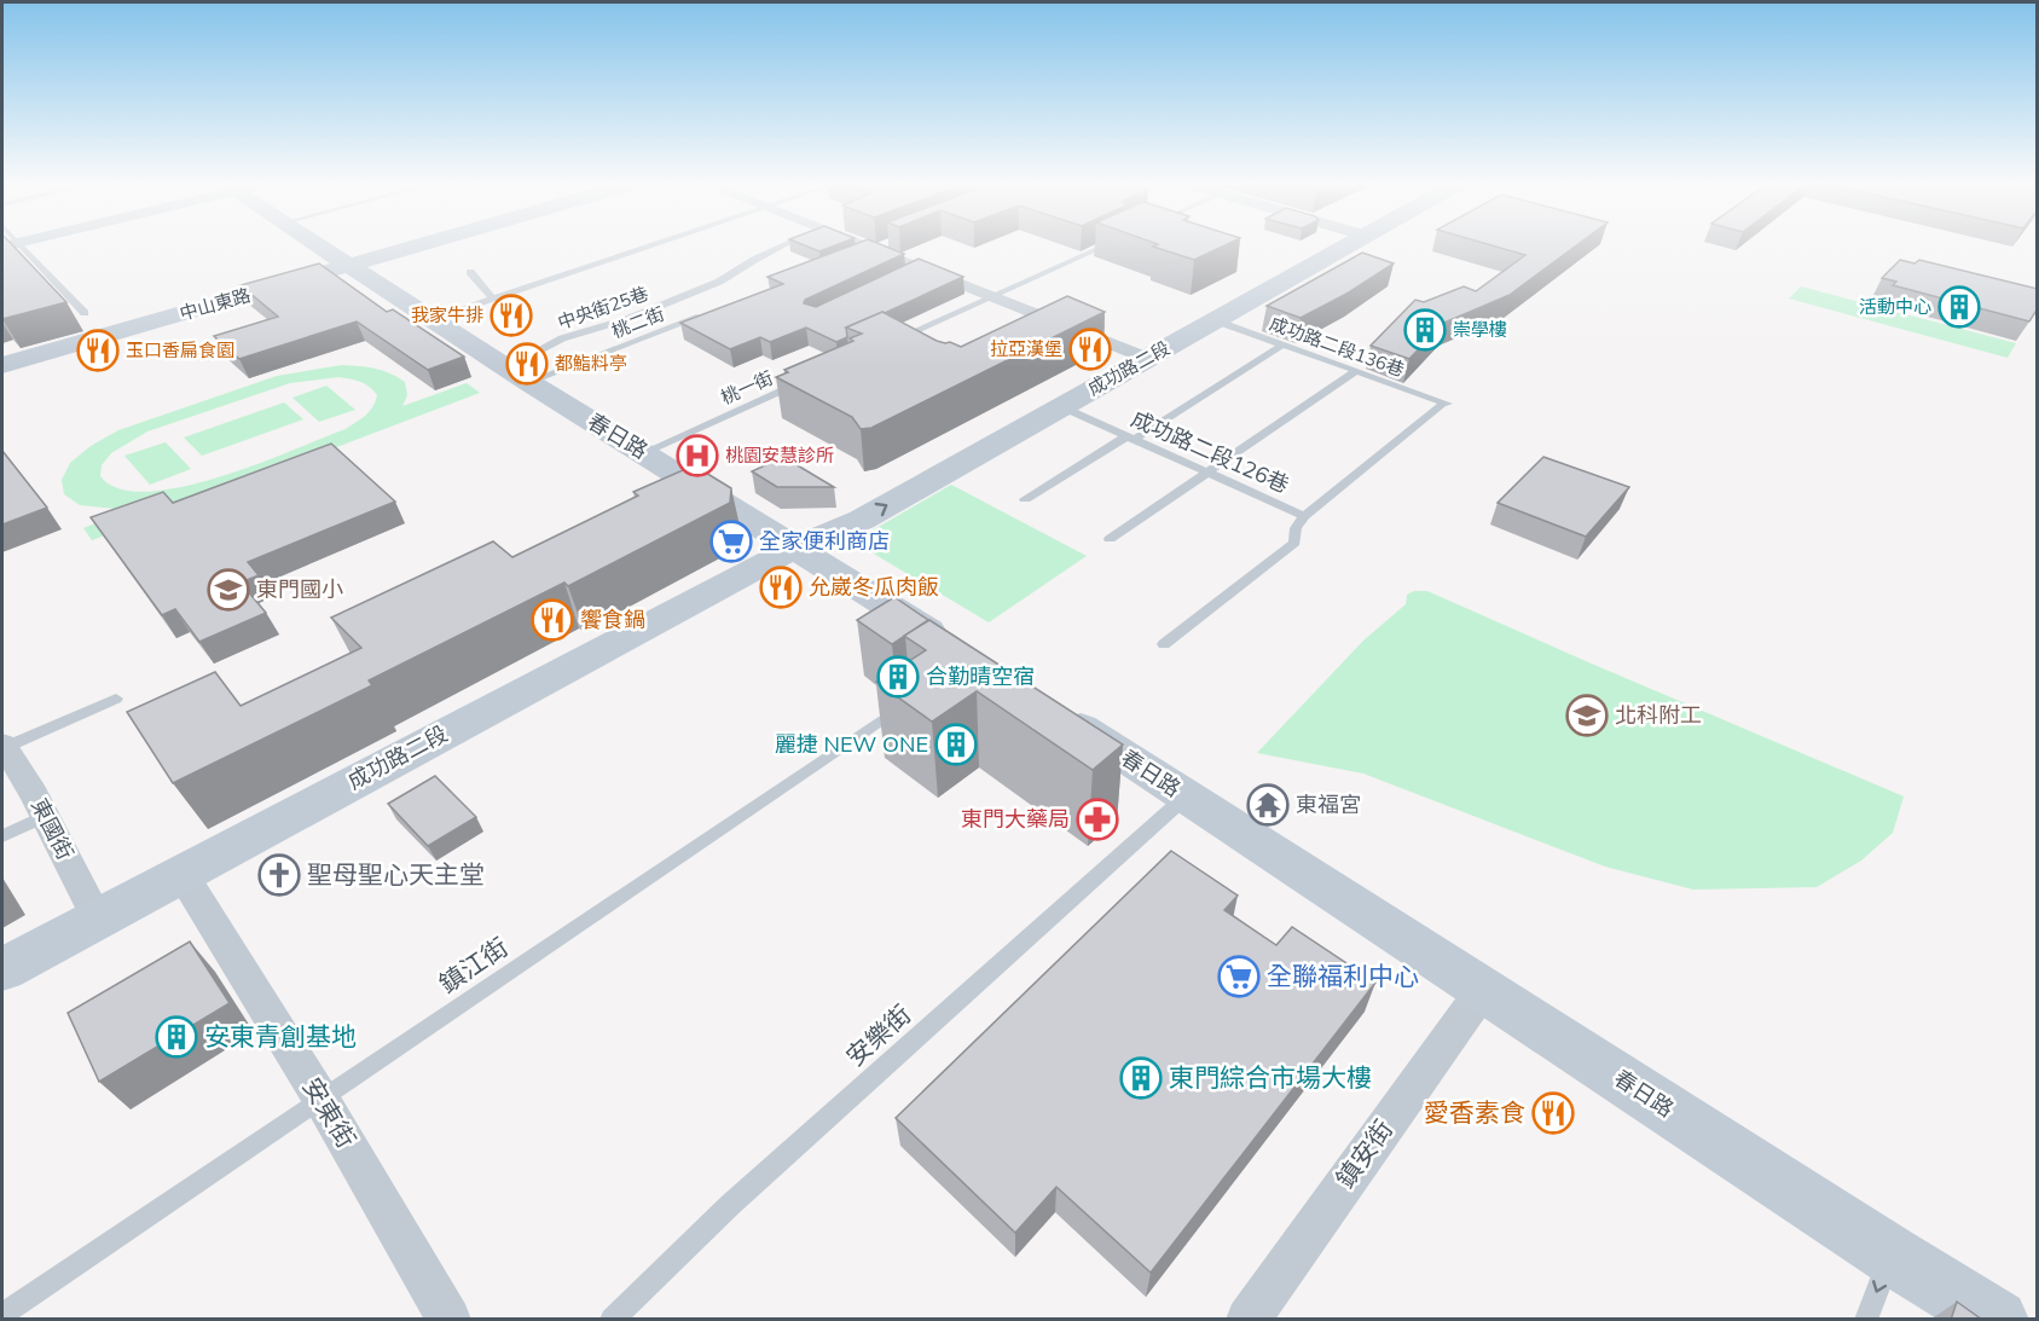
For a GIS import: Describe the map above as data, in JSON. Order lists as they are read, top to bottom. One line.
{"streets":{"street":["中山東路","成功路二段","春日路","東國街","安東街","鎮安街"],"lane":["中央街25巷","桃二街","成功路二段136巷","桃一街","成功路二段126巷","鎮江街","安樂街"]},"crossings":[["中山東路","春日路"],["中央街25巷","桃二街"],["中央街25巷","春日路"],["桃二街","春日路"],["成功路二段136巷","成功路二段"],["成功路二段136巷","成功路二段126巷"],["成功路二段","春日路"],["成功路二段","成功路二段126巷"],["成功路二段","東國街"],["成功路二段","安東街"],["桃一街","春日路"],["春日路","安樂街"],["春日路","鎮安街"],["鎮江街","安東街"]],"places":{"building":["活動中心","崇學樓","合勤晴空宿","麗捷 NEW ONE","安東青創基地","東門綜合市場大樓"],"restaurant":["我家牛排","拉亞漢堡","玉口香扁食園","都鮨料亭","允崴冬瓜肉飯","饗食鍋","愛香素食"],"hospital":["桃園安慧診所"],"supermarket":["全家便利商店","全聯福利中心"],"school or university":["東門國小","北科附工"],"temple":["東福宮"],"pharmacy":["東門大藥局"],"church":["聖母聖心天主堂"]}}
